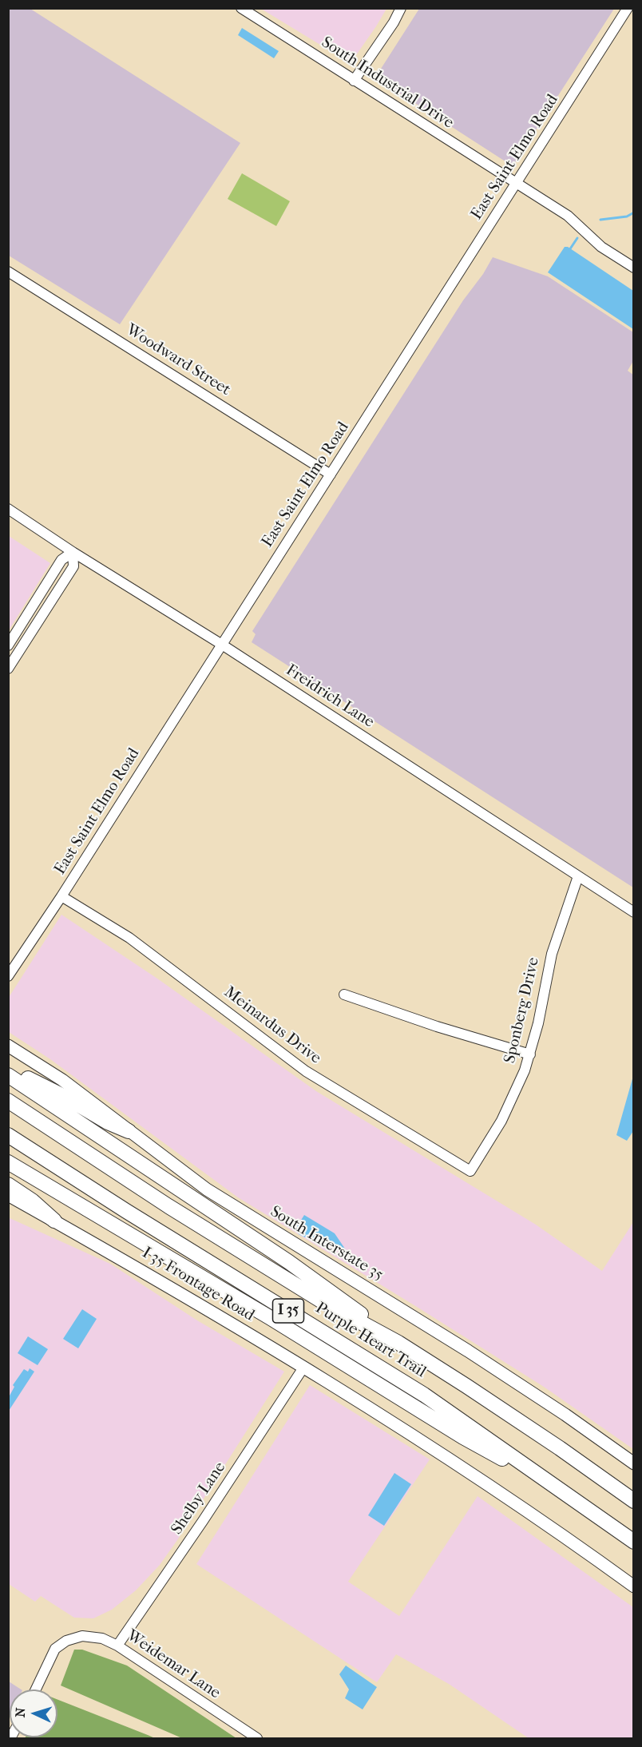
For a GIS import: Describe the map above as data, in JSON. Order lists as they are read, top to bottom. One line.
{"streets":{"highway":["I 35","Purple Heart Trail"],"main road":["South Interstate 35","I 35 Frontage Road"],"street":["South Industrial Drive","East Saint Elmo Road","Woodward Street","Freidrich Lane","Sponberg Drive","Meinardus Drive","Shelby Lane","Weidemar Lane"]},"crossings":[["South Industrial Drive","East Saint Elmo Road"],["East Saint Elmo Road","Woodward Street"],["East Saint Elmo Road","Freidrich Lane"],["East Saint Elmo Road","Meinardus Drive"],["Freidrich Lane","Sponberg Drive"],["Sponberg Drive","Meinardus Drive"],["I 35 Frontage Road","Shelby Lane"],["Shelby Lane","Weidemar Lane"]],"north":"left"}
